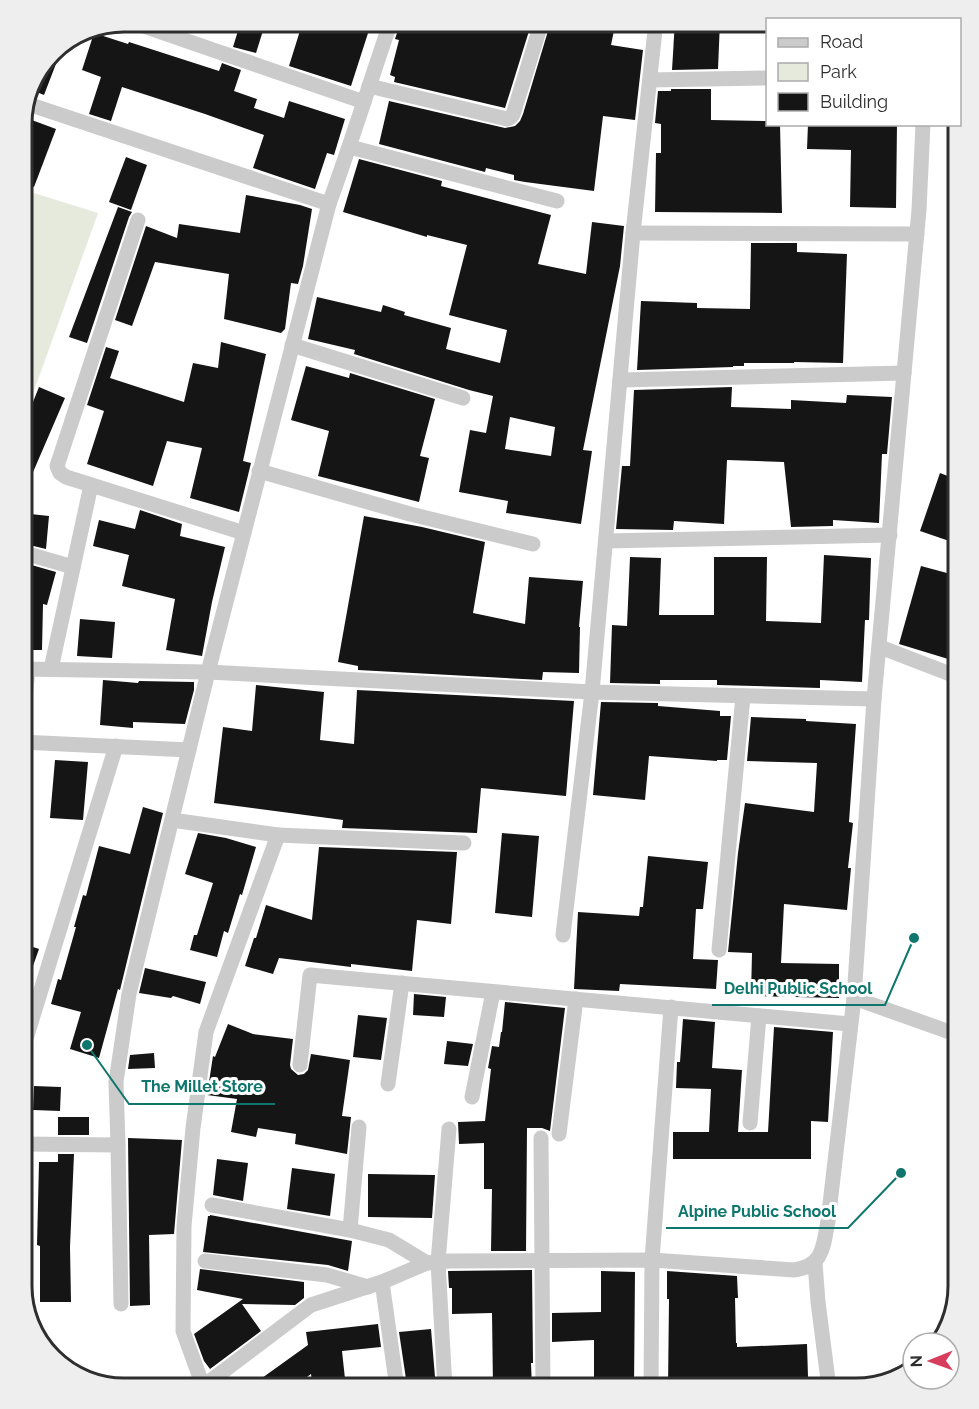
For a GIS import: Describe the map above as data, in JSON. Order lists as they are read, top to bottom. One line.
{"places":["Delhi Public School","The Millet Store","Alpine Public School"],"legend":["Road","Park","Building"],"north":"left"}
